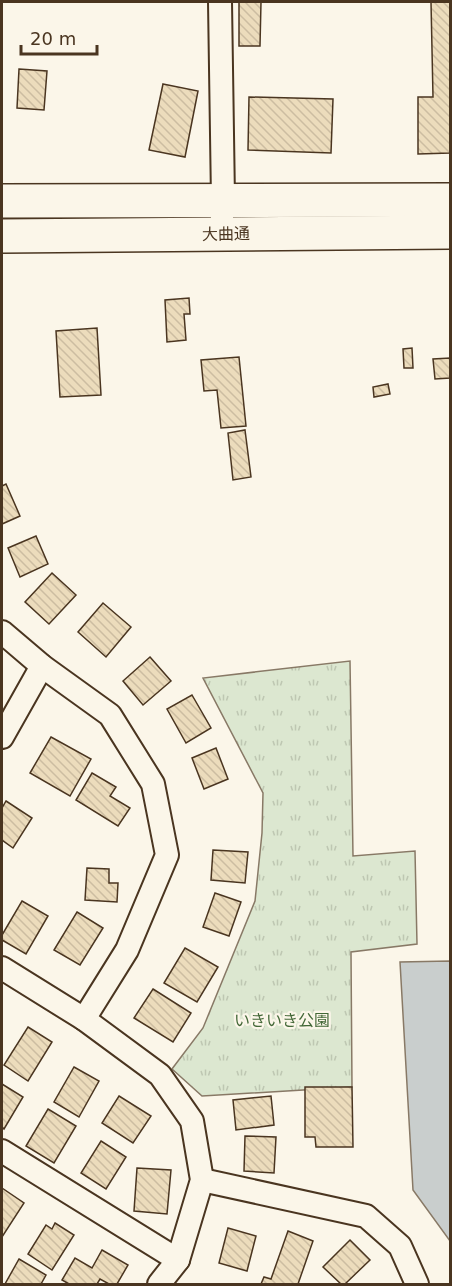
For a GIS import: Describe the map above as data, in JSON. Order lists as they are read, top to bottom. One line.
{"streets":{"street":["大曲通"]},"parks":["いきいき公園"],"scale_bar":"20 m"}
